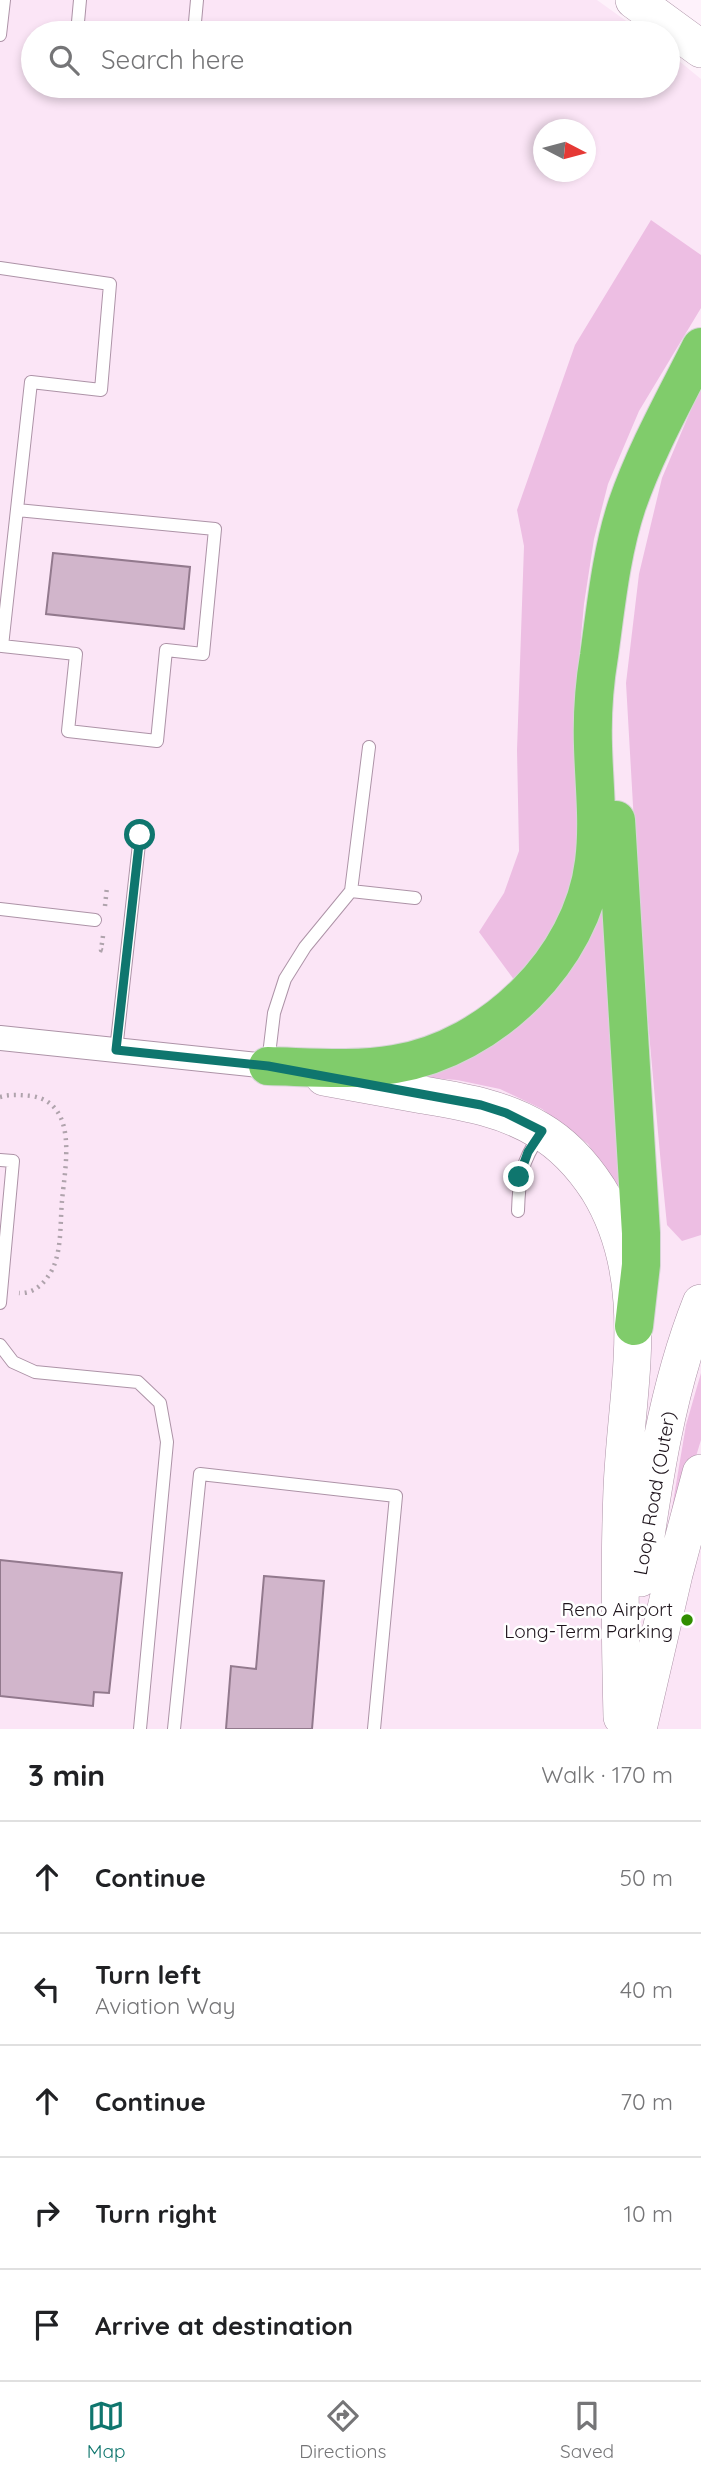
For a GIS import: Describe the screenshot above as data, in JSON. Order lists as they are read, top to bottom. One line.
{"streets":{"main road":["Loop Road (Outer)"]},"places":["Reno Airport Long-Term Parking"],"north":"right","page":{"search":"Search here","heading":["3 min","Walk · 170 m"],"list":[["Continue","50 m"],["Turn left","Aviation Way","40 m"],["Continue","70 m"],["Turn right","10 m"],"Arrive at destination"],"nav":["Map","Directions","Saved"]}}
